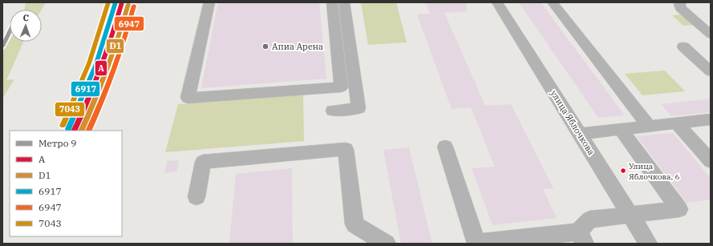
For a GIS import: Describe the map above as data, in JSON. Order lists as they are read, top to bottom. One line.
{"streets":{"street":["улица Яблочкова"]},"places":["Апиа Арена","Улица Яблочкова, 6"],"lines":["transit line A","transit line 6917","transit line 7043","transit line D1","transit line 6947","metro line 9"],"legend":["Метро 9","A","D1","6917","6947","7043"],"north":"top"}
